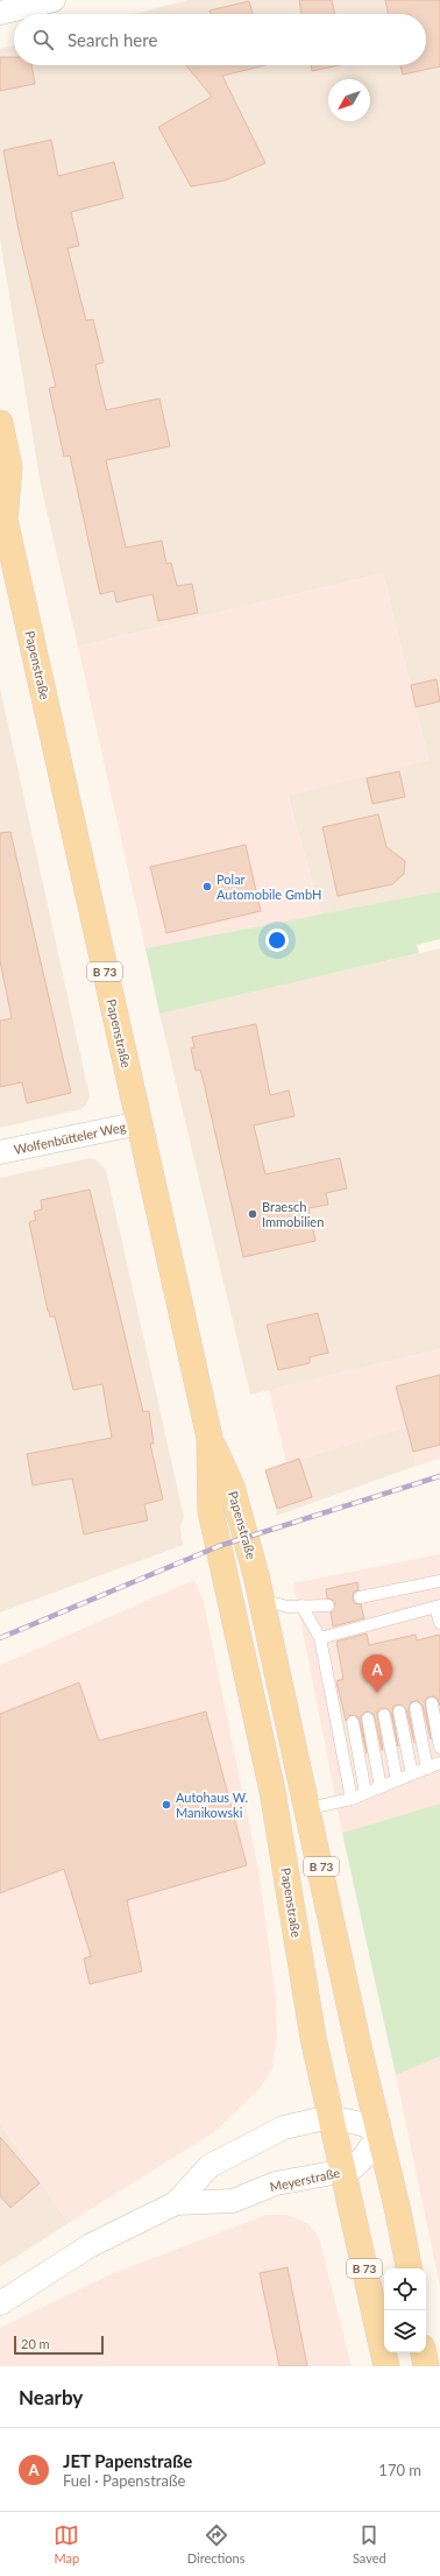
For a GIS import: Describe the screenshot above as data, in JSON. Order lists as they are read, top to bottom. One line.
{"streets":{"main road":["Papenstraße","B 73"],"street":["Wolfenbütteler Weg","Meyerstraße"]},"crossings":[["Papenstraße","Wolfenbütteler Weg"],["Papenstraße","Meyerstraße"]],"places":["Polar Automobile GmbH","Braesch Immobilien","Autohaus W. Manikowski"],"scale_bar":"20 m","north":"bottom left","page":{"search":"Search here","pins":"A","scale":"20 m","heading":"Nearby","list":[{"mark":"A","name":"JET Papenstraße","note":"Fuel · Papenstraße","value":"170 m"}],"nav":["Map","Directions","Saved"]}}
